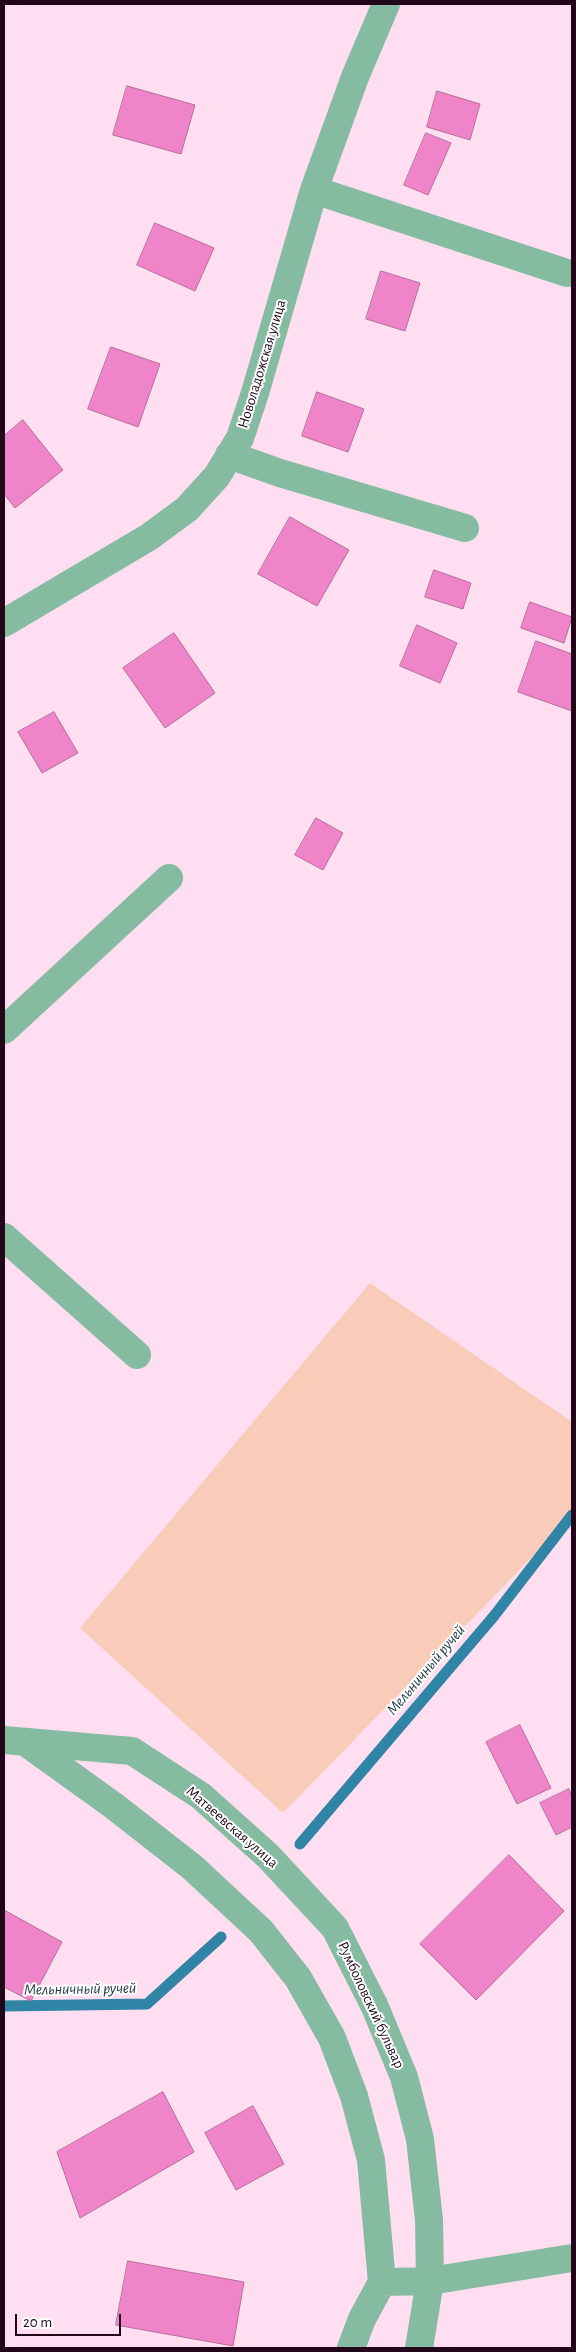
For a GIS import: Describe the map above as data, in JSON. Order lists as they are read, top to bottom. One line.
{"streets":{"street":["Новоладожская улица","Матвеевская улица","Румболовский бульвар"]},"crossings":[["Матвеевская улица","Румболовский бульвар"]],"water":["Мельничный ручей"],"scale_bar":"20 m"}
